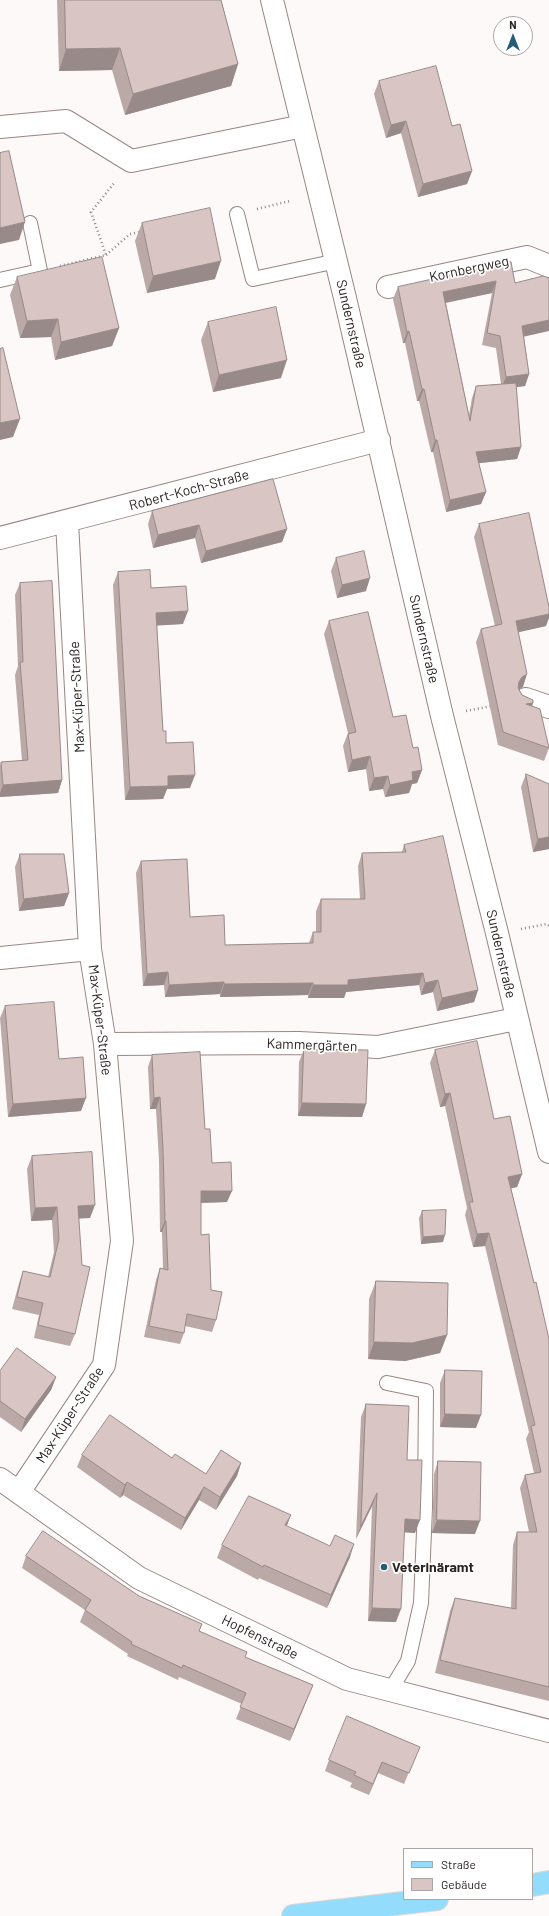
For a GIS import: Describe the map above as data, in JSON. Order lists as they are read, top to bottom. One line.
{"streets":{"street":["Kornbergweg","Sundernstraße","Robert-Koch-Straße","Max-Küper-Straße","Kammergärten","Hopfenstraße"]},"crossings":[["Sundernstraße","Robert-Koch-Straße"],["Sundernstraße","Kammergärten"],["Robert-Koch-Straße","Max-Küper-Straße"],["Max-Küper-Straße","Kammergärten"],["Max-Küper-Straße","Hopfenstraße"]],"places":["Veterinäramt"],"legend":["Straße","Gebäude"],"north":"top"}
